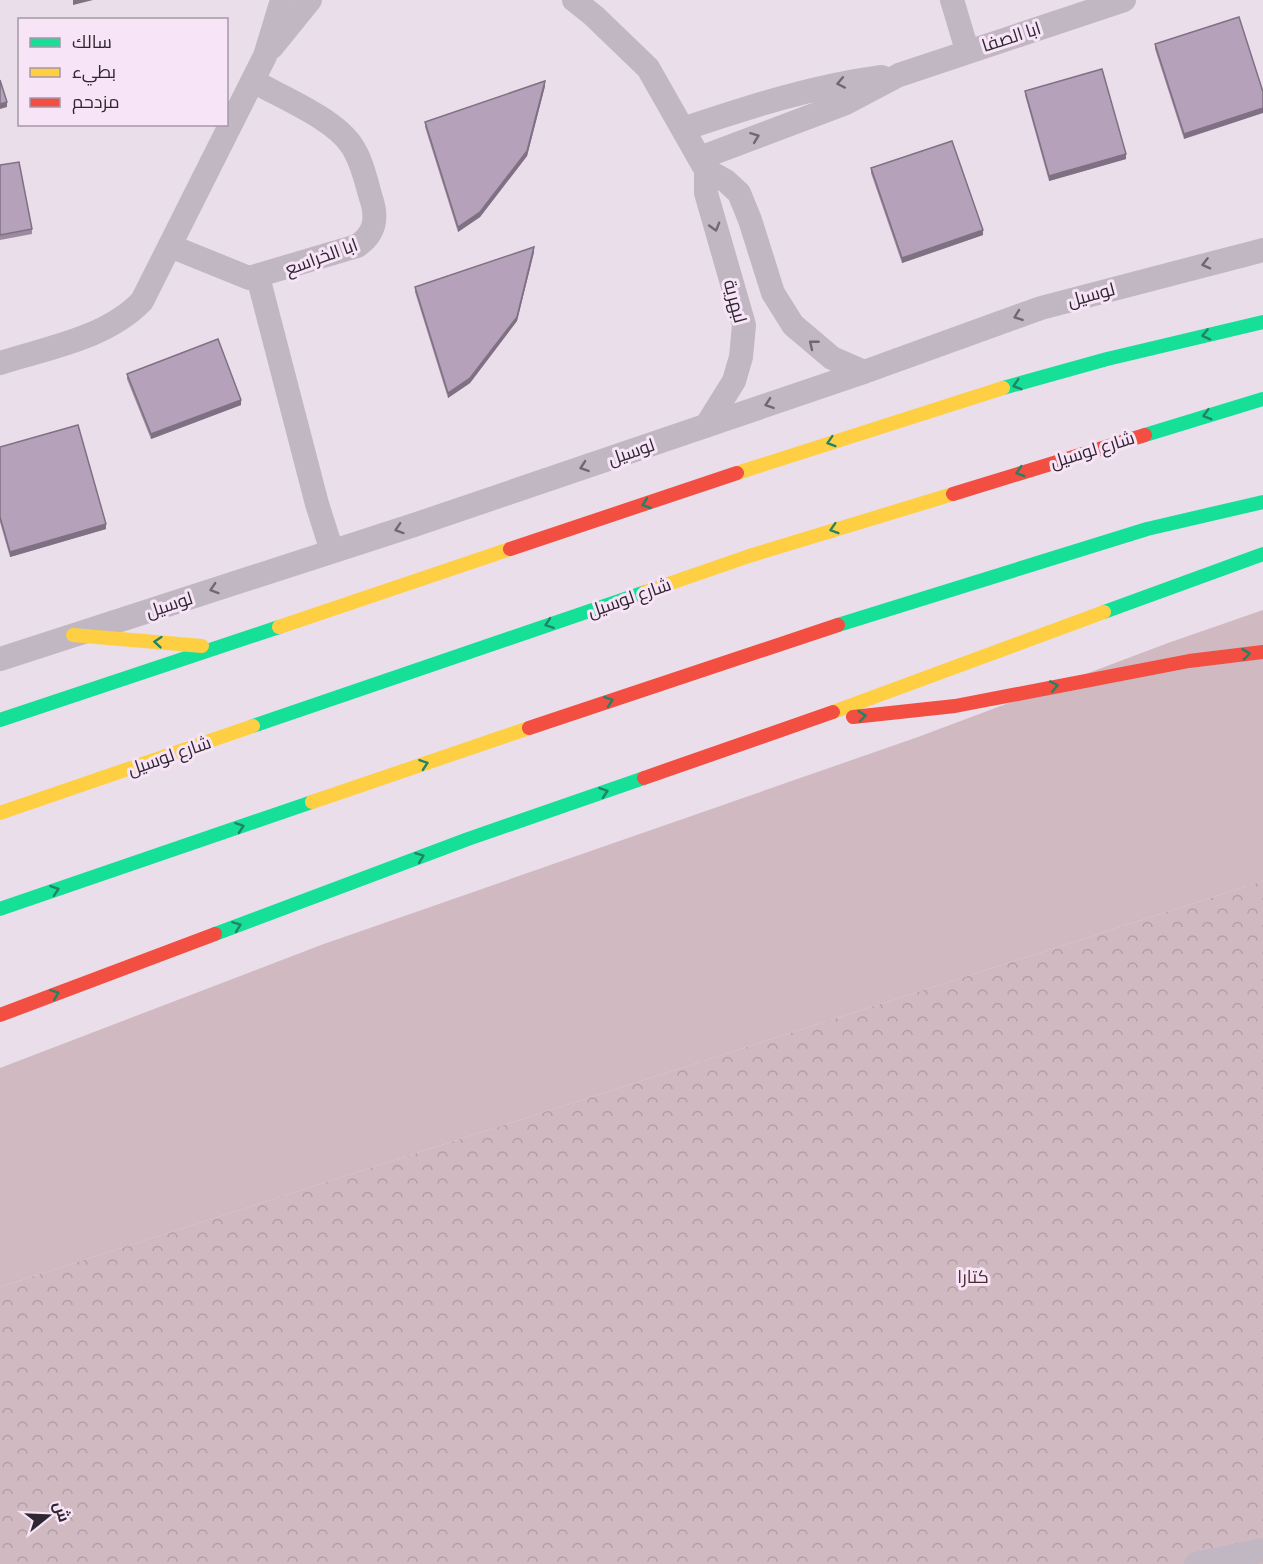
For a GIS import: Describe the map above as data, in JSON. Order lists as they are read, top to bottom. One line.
{"streets":{"highway":["شارع لوسيل"],"street":["ابا الصفا","ابا الخراسع","لوسيل","لبهرية"]},"crossings":[["ابا الصفا","لبهرية"],["لوسيل","لبهرية"]],"one_way":["لوسيل"],"parks":["كتارا"],"legend":["سالك","بطيء","مزدحم"],"north":"right"}
